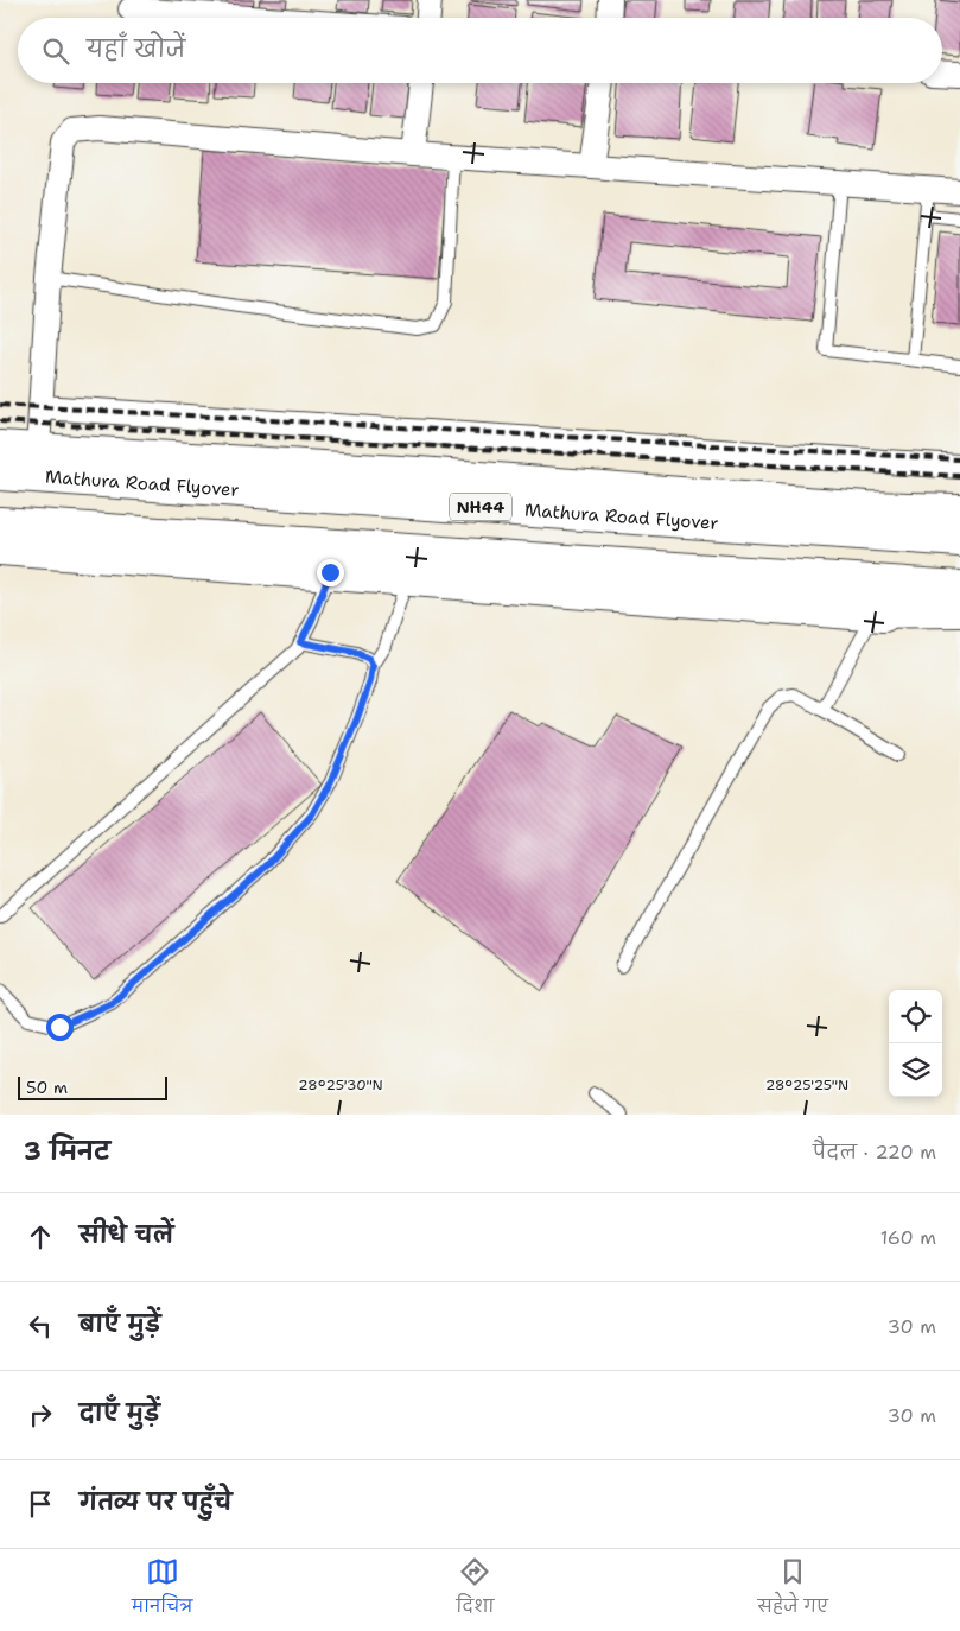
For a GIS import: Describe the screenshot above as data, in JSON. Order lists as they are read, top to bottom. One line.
{"streets":{"main road":["Mathura Road Flyover","NH44"]},"scale_bar":"50 m","page":{"search":"यहाँ खोजें","scale":"50 m","heading":["3 मिनट","पैदल · 220 m"],"list":[["सीधे चलें","160 m"],["बाएँ मुड़ें","30 m"],["दाएँ मुड़ें","30 m"],"गंतव्य पर पहुँचे"],"nav":["मानचित्र","दिशा","सहेजे गए"]},"coordinates":["28°25'30\"N","28°25'25\"N"]}
